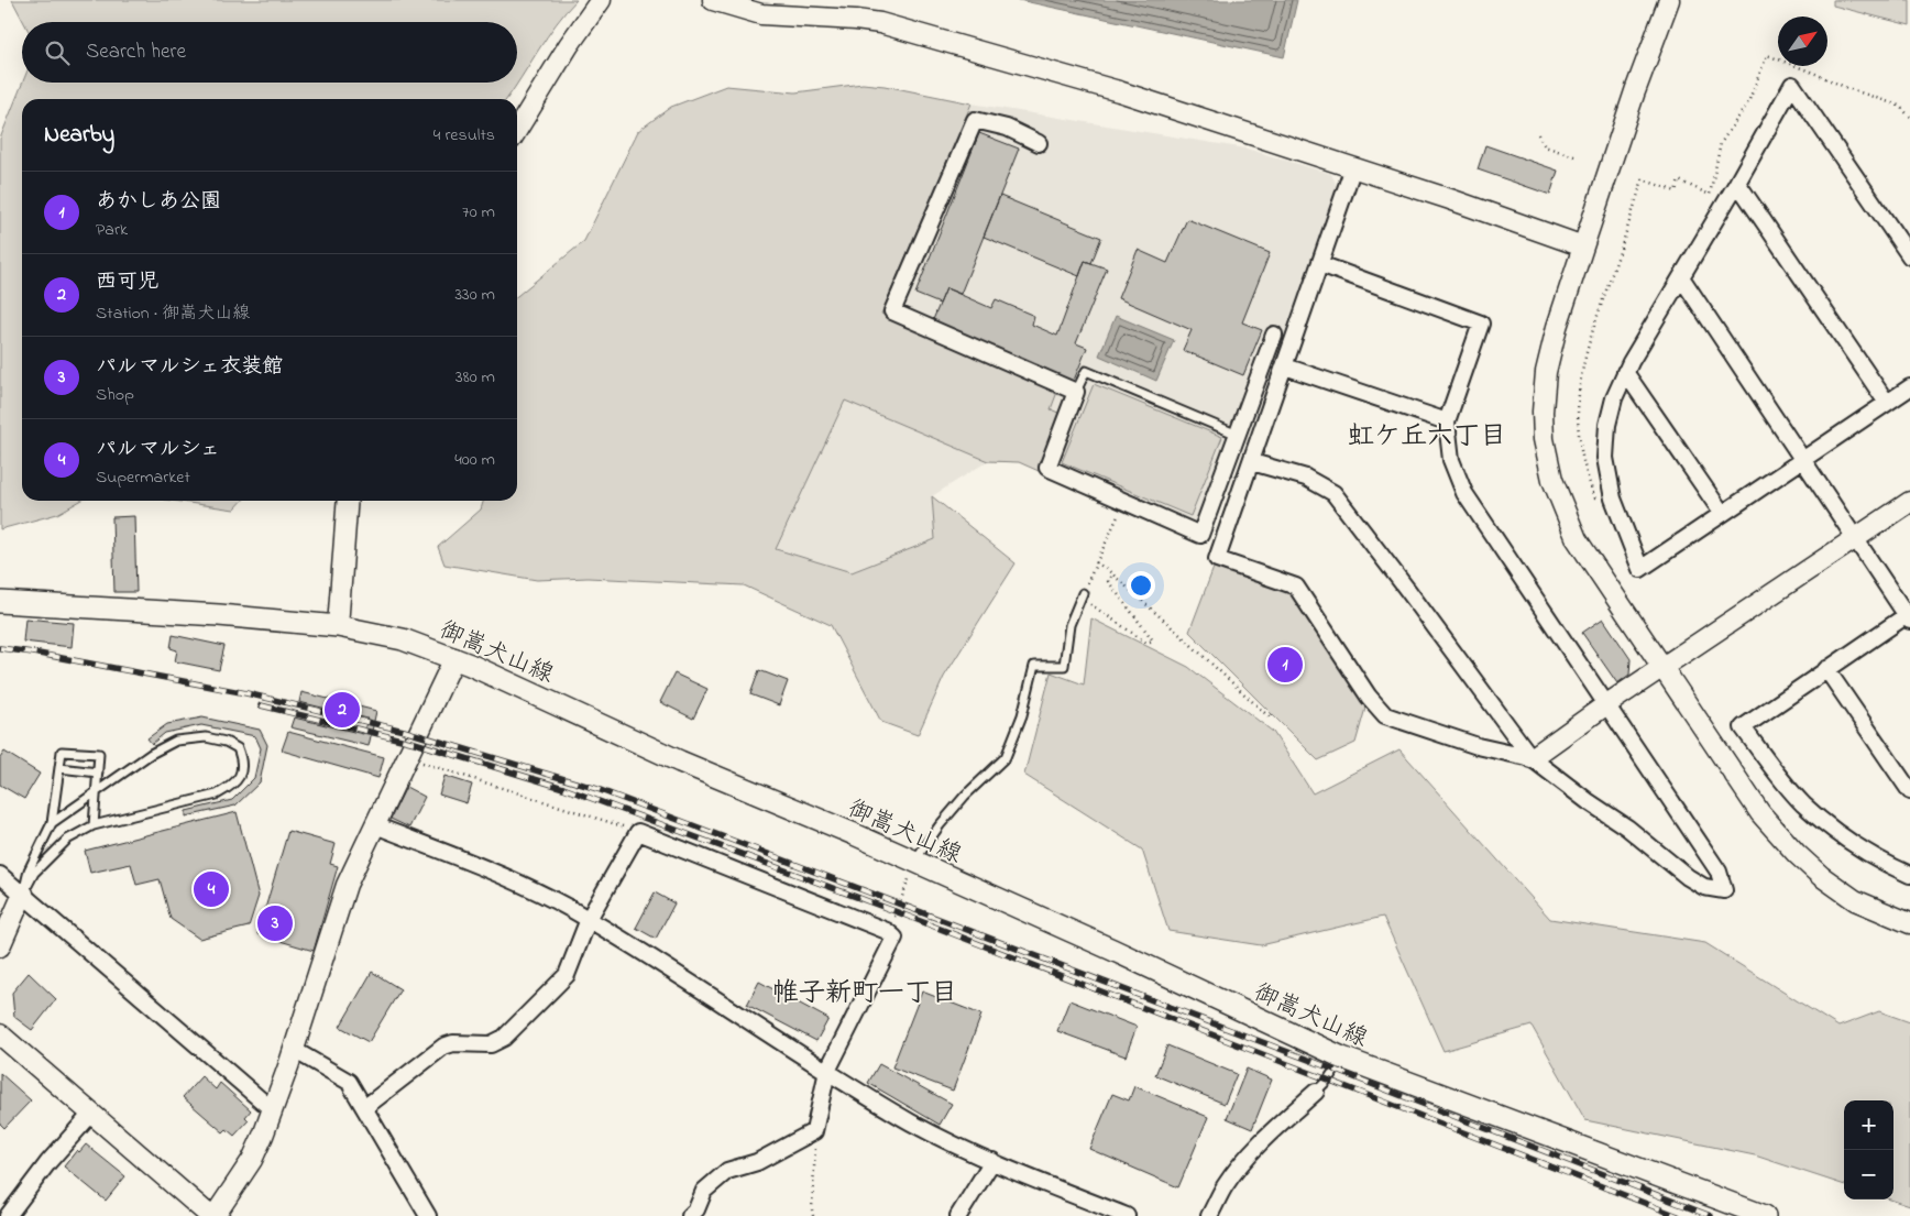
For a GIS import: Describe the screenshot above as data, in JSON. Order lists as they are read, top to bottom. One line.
{"streets":{"main road":["御嵩犬山線"]},"districts":["虹ケ丘六丁目","帷子新町一丁目"],"north":"top right","page":{"search":"Search here","heading":["Nearby","4 results"],"list":[{"mark":"1","name":"あかしあ公園","note":"Park","value":"70 m"},{"mark":"2","name":"西可児","note":"Station · 御嵩犬山線","value":"330 m"},{"mark":"3","name":"パルマルシェ衣装館","note":"Shop","value":"380 m"},{"mark":"4","name":"パルマルシェ","note":"Supermarket","value":"400 m"}],"pins":["1","2","4","3"],"map_buttons":["+","−"]}}
